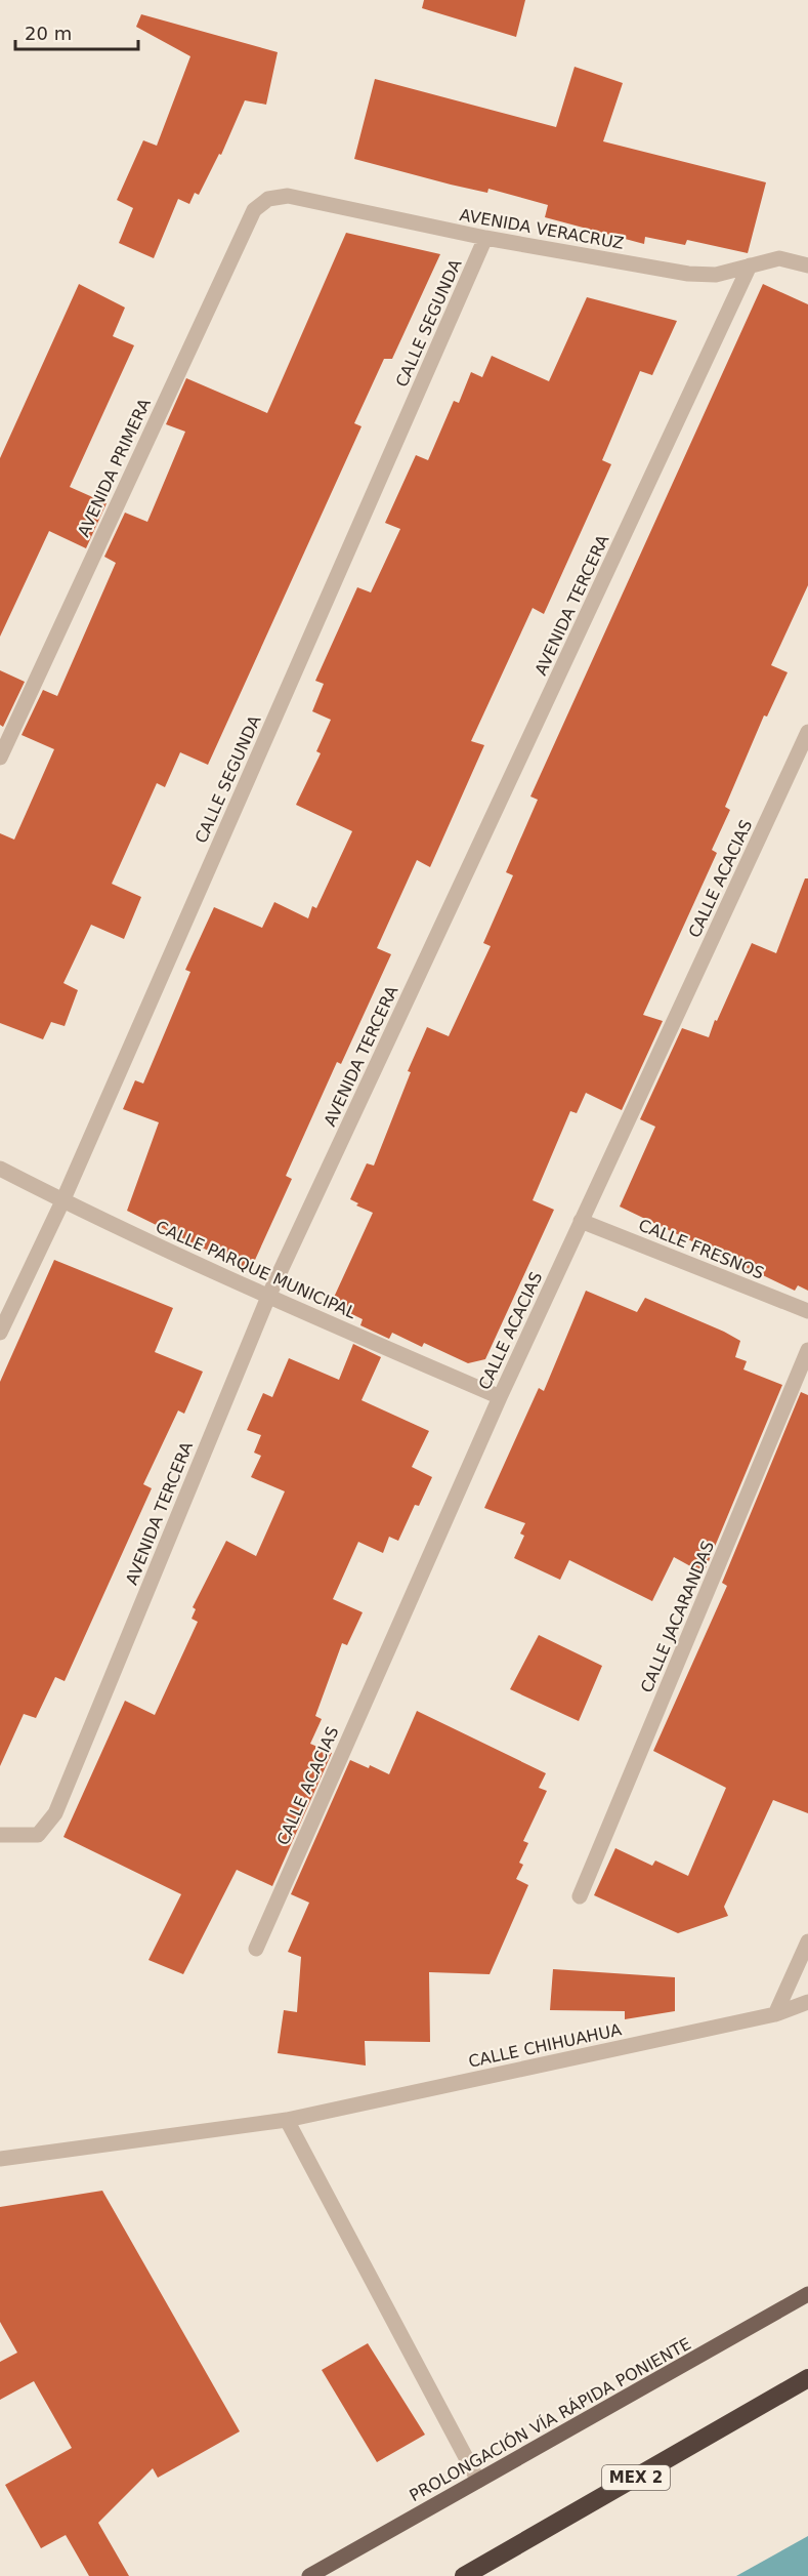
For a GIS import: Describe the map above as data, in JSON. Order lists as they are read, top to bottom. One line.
{"streets":{"highway":["MEX 2"],"main road":["PROLONGACIÓN VÍA RÁPIDA PONIENTE"],"street":["AVENIDA VERACRUZ","CALLE SEGUNDA","AVENIDA PRIMERA","AVENIDA TERCERA","CALLE ACACIAS","CALLE FRESNOS","CALLE PARQUE MUNICIPAL","CALLE JACARANDAS","CALLE CHIHUAHUA"]},"crossings":[["AVENIDA VERACRUZ","CALLE SEGUNDA"],["AVENIDA VERACRUZ","AVENIDA PRIMERA"],["AVENIDA VERACRUZ","AVENIDA TERCERA"],["CALLE SEGUNDA","CALLE PARQUE MUNICIPAL"],["AVENIDA TERCERA","CALLE PARQUE MUNICIPAL"],["CALLE ACACIAS","CALLE FRESNOS"],["CALLE ACACIAS","CALLE PARQUE MUNICIPAL"]],"scale_bar":"20 m"}
